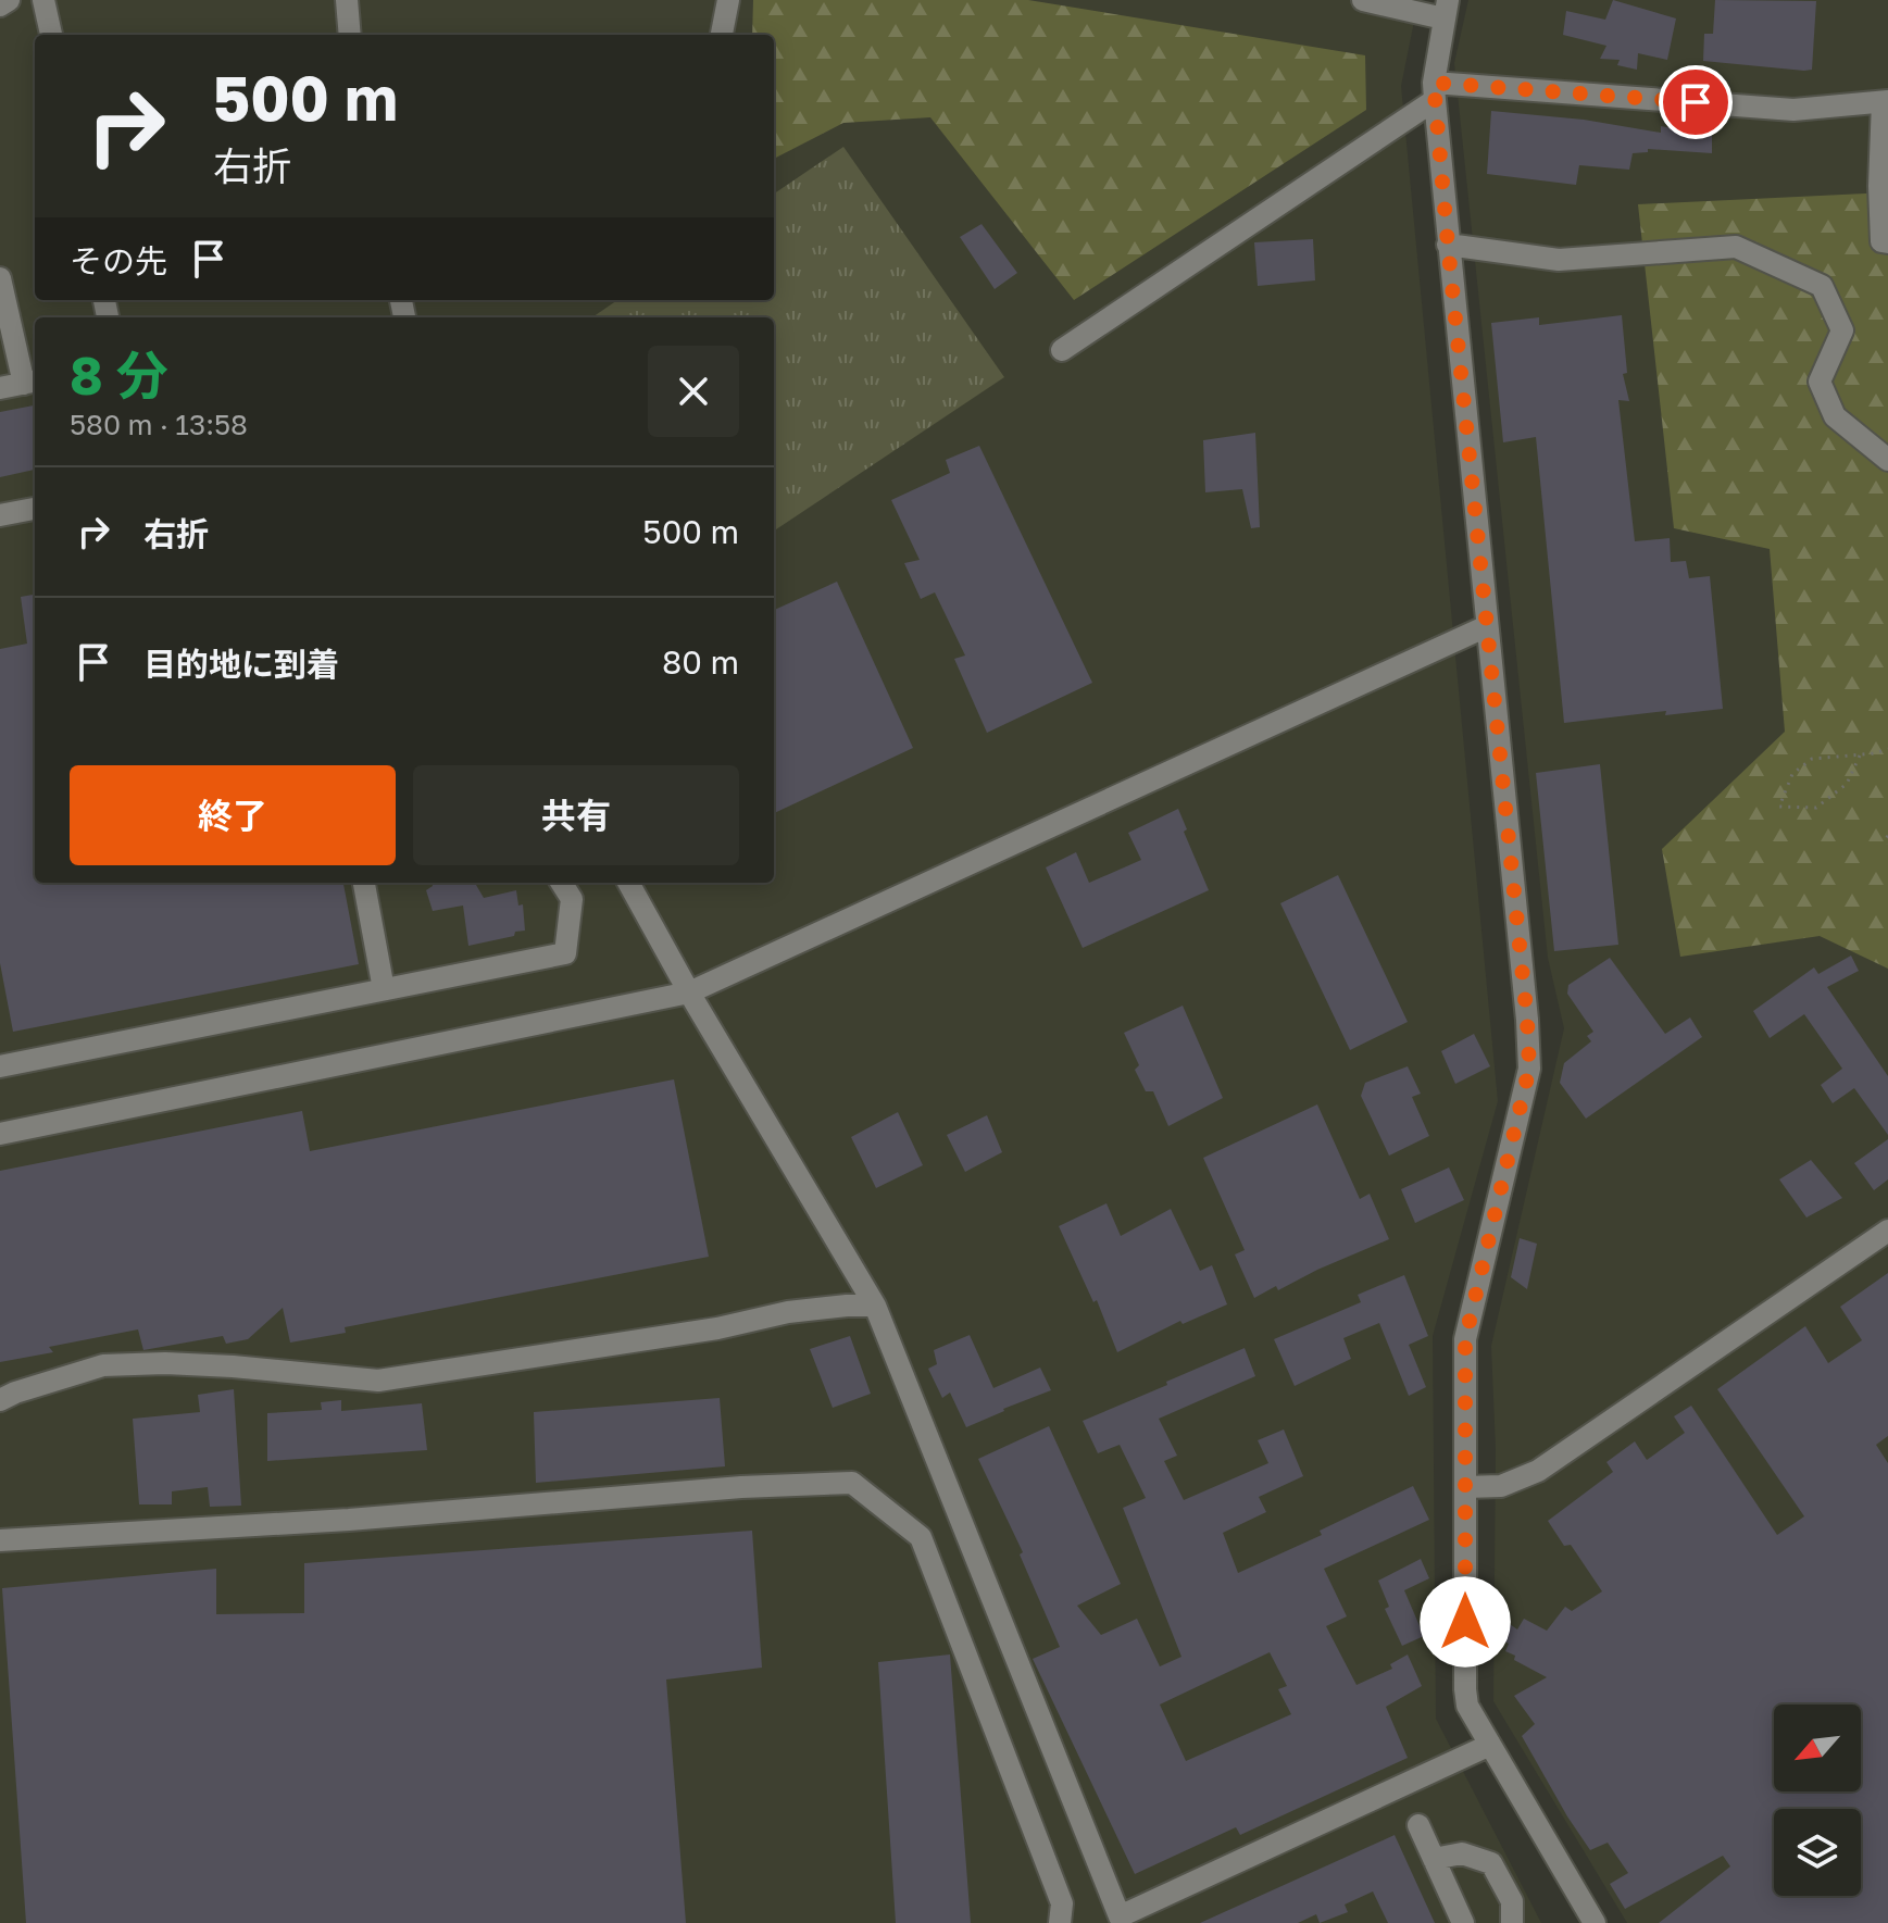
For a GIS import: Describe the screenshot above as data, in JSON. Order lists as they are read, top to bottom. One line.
{"north":"bottom left","page":{"turn":["500 m","右折"],"then":"その先","heading":["8 分","580 m · 13:58"],"list":[{"name":"右折","value":"500 m"},{"name":"目的地に到着","value":"80 m"}],"buttons":["終了","共有"]}}
